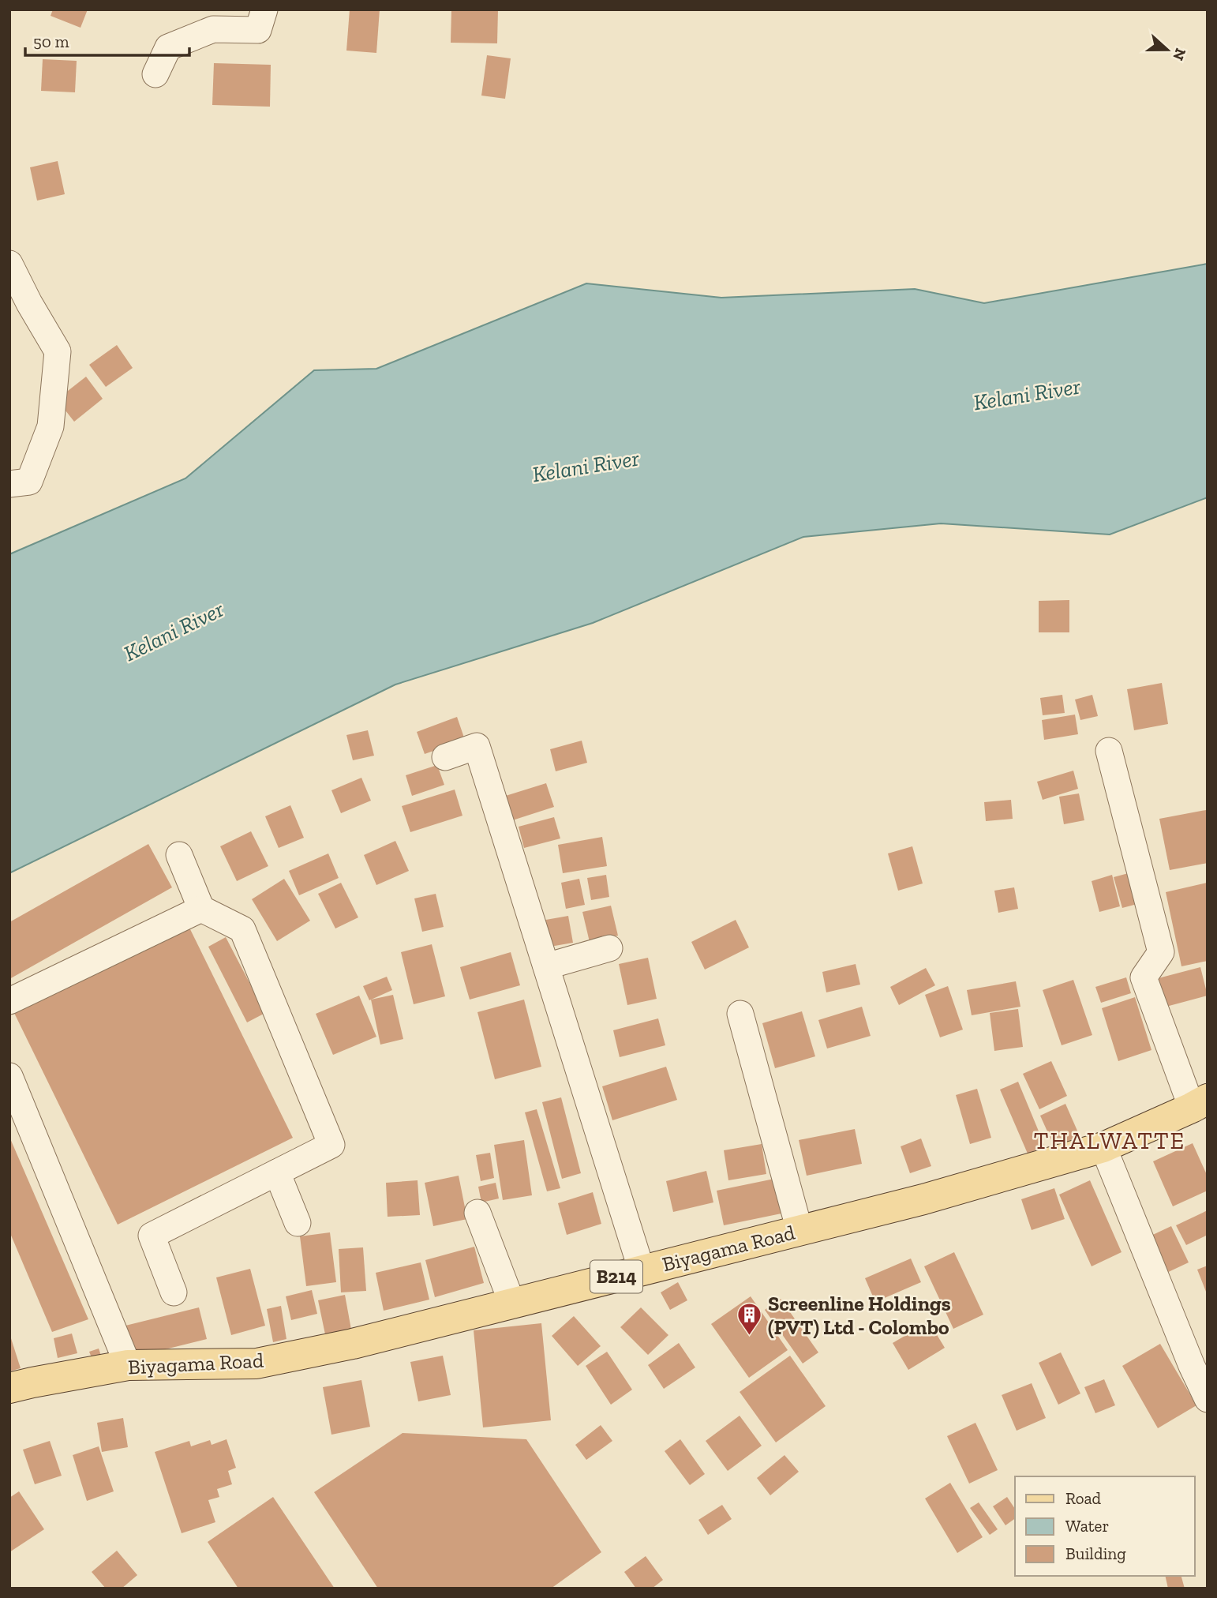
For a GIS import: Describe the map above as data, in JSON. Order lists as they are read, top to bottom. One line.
{"streets":{"main road":["Biyagama Road","B214"]},"districts":["THALWATTE"],"water":["Kelani River"],"places":{"building":["Screenline Holdings (PVT) Ltd - Colombo"]},"legend":["Road","Water","Building"],"scale_bar":"50 m","north":"right"}
